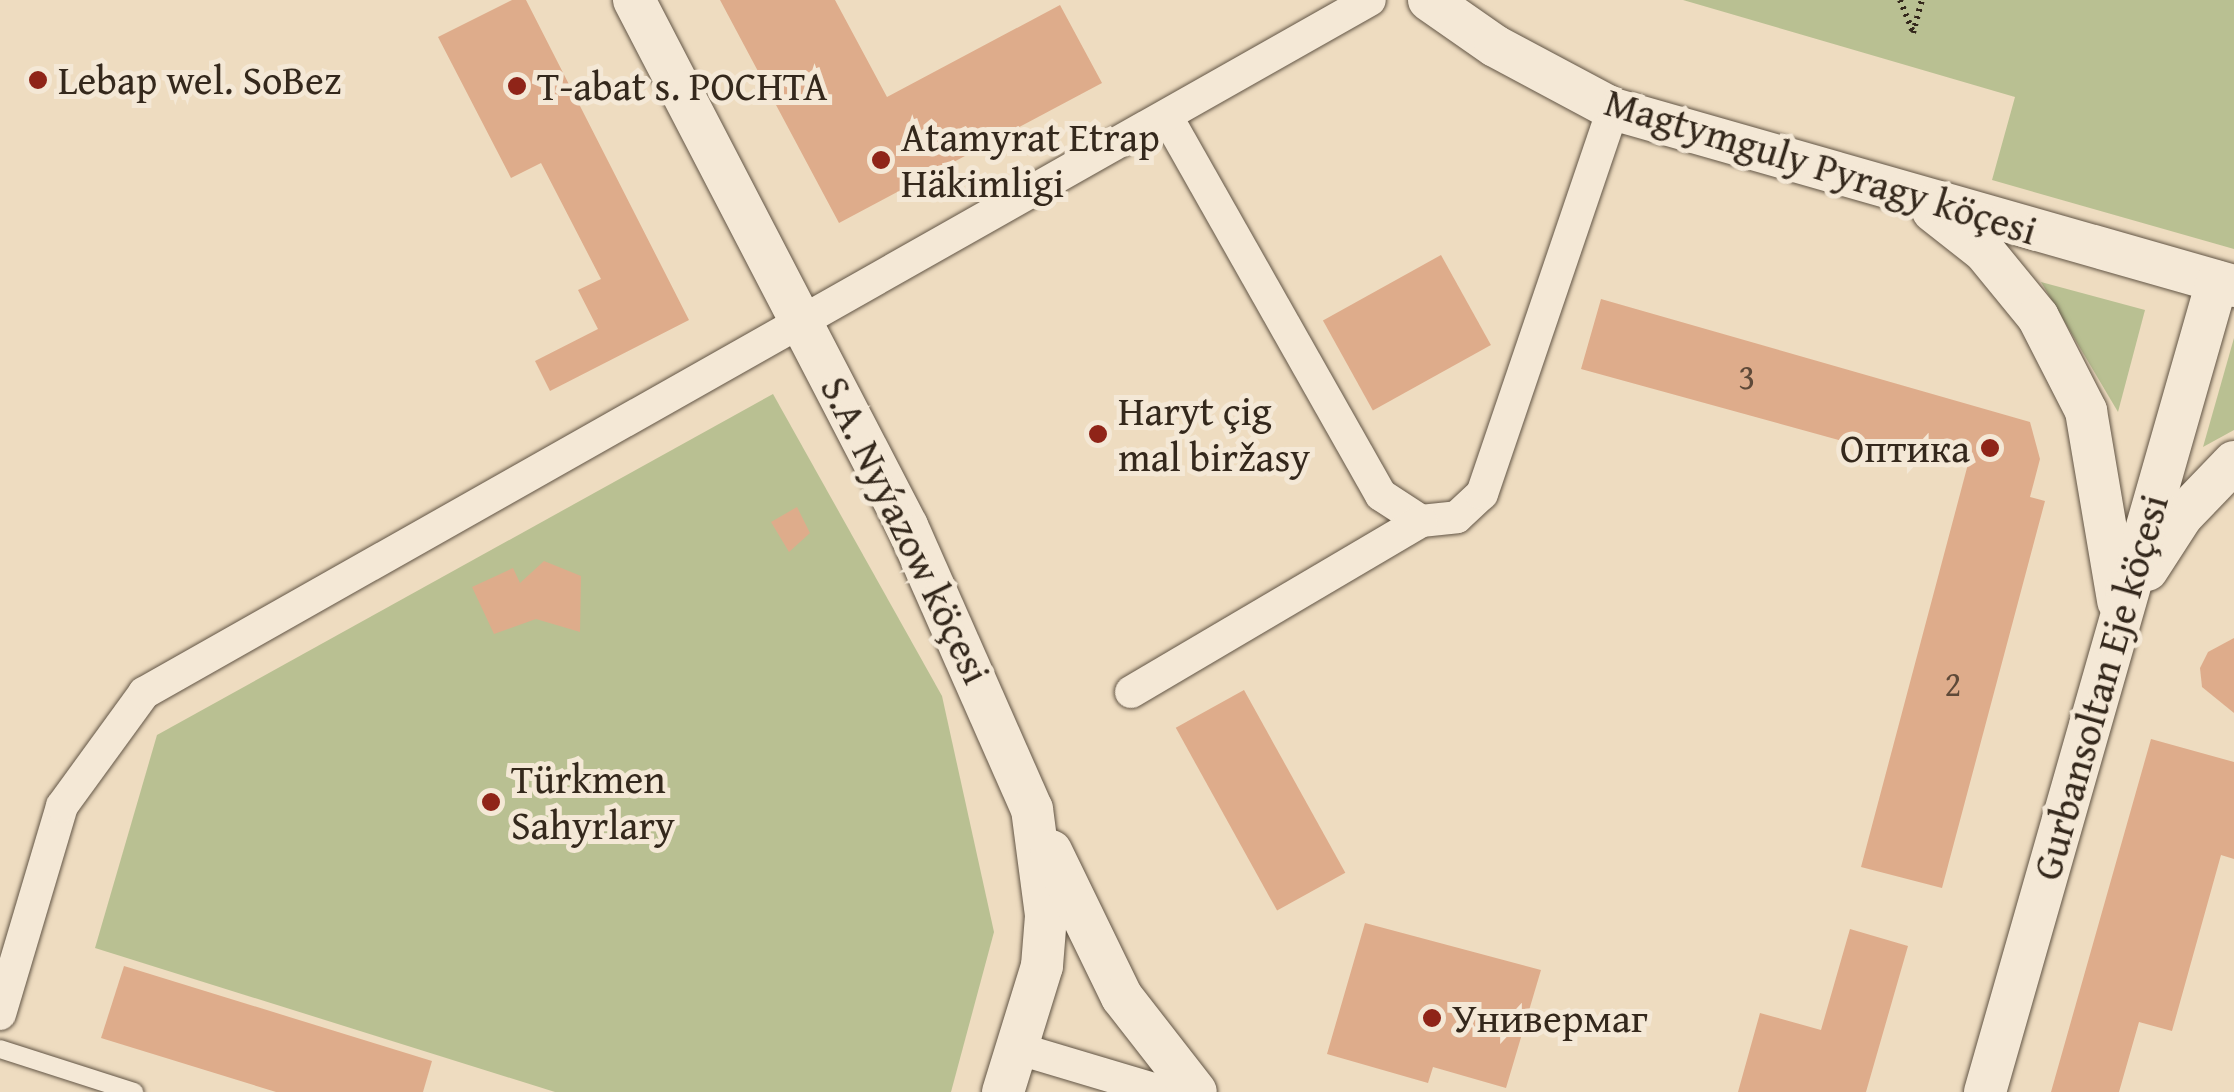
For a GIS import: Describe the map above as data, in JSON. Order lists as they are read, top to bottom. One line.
{"streets":{"street":["Magtymguly Pyragy köçesi","S.A. Nyýazow köçesi","Gurbansoltan Eje köçesi"]},"crossings":[["Magtymguly Pyragy köçesi","Gurbansoltan Eje köçesi"]],"places":["Lebap wel. SoBez","T-abat s. POCHTA","Atamyrat Etrap Häkimligi","Haryt çig mal biržasy","Оптика","Türkmen Sahyrlary","Универмаг"],"house_numbers":["3","2"]}
